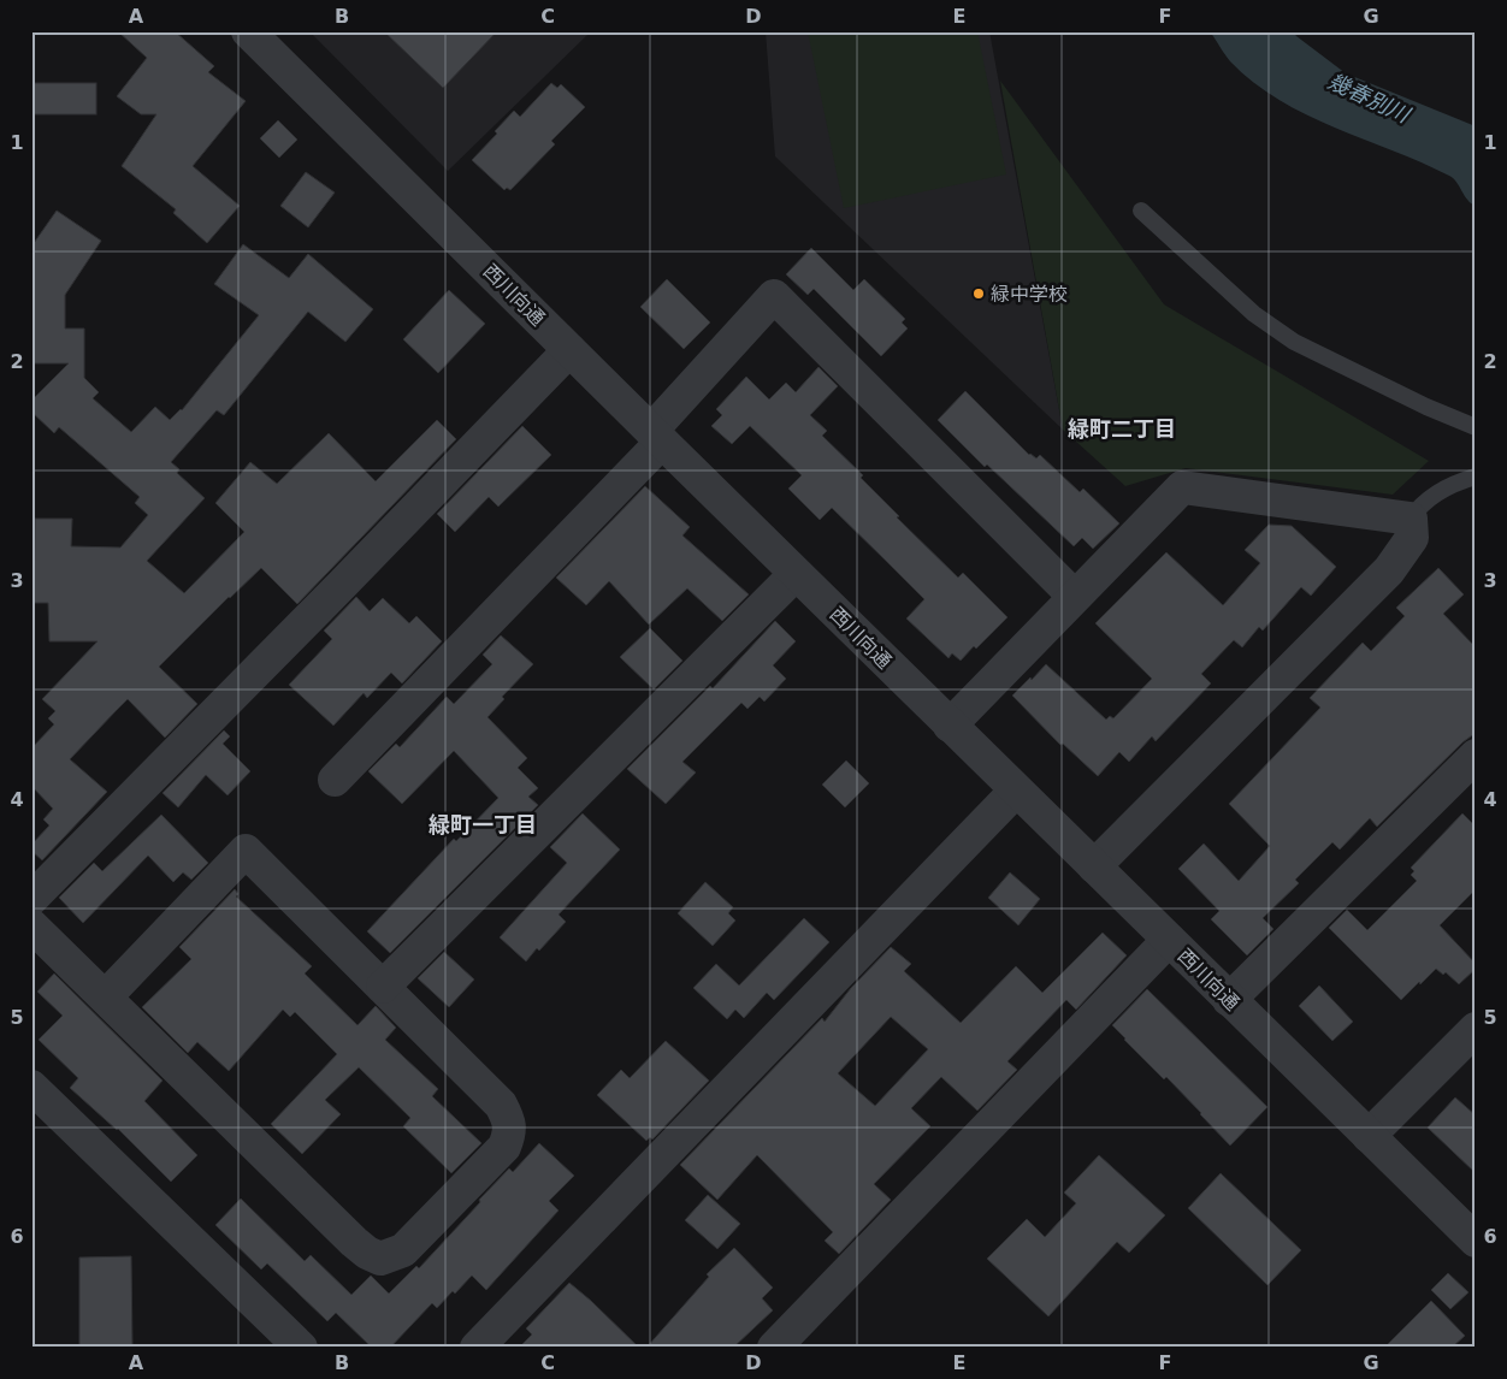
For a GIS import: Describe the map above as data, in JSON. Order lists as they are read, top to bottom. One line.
{"streets":{"street":["西川向通"]},"districts":["緑町二丁目","緑町一丁目"],"water":["幾春別川"],"places":["緑中学校"],"grid":{"columns":["A","B","C","D","E","F","G"],"rows":["1","2","3","4","5","6"]}}
